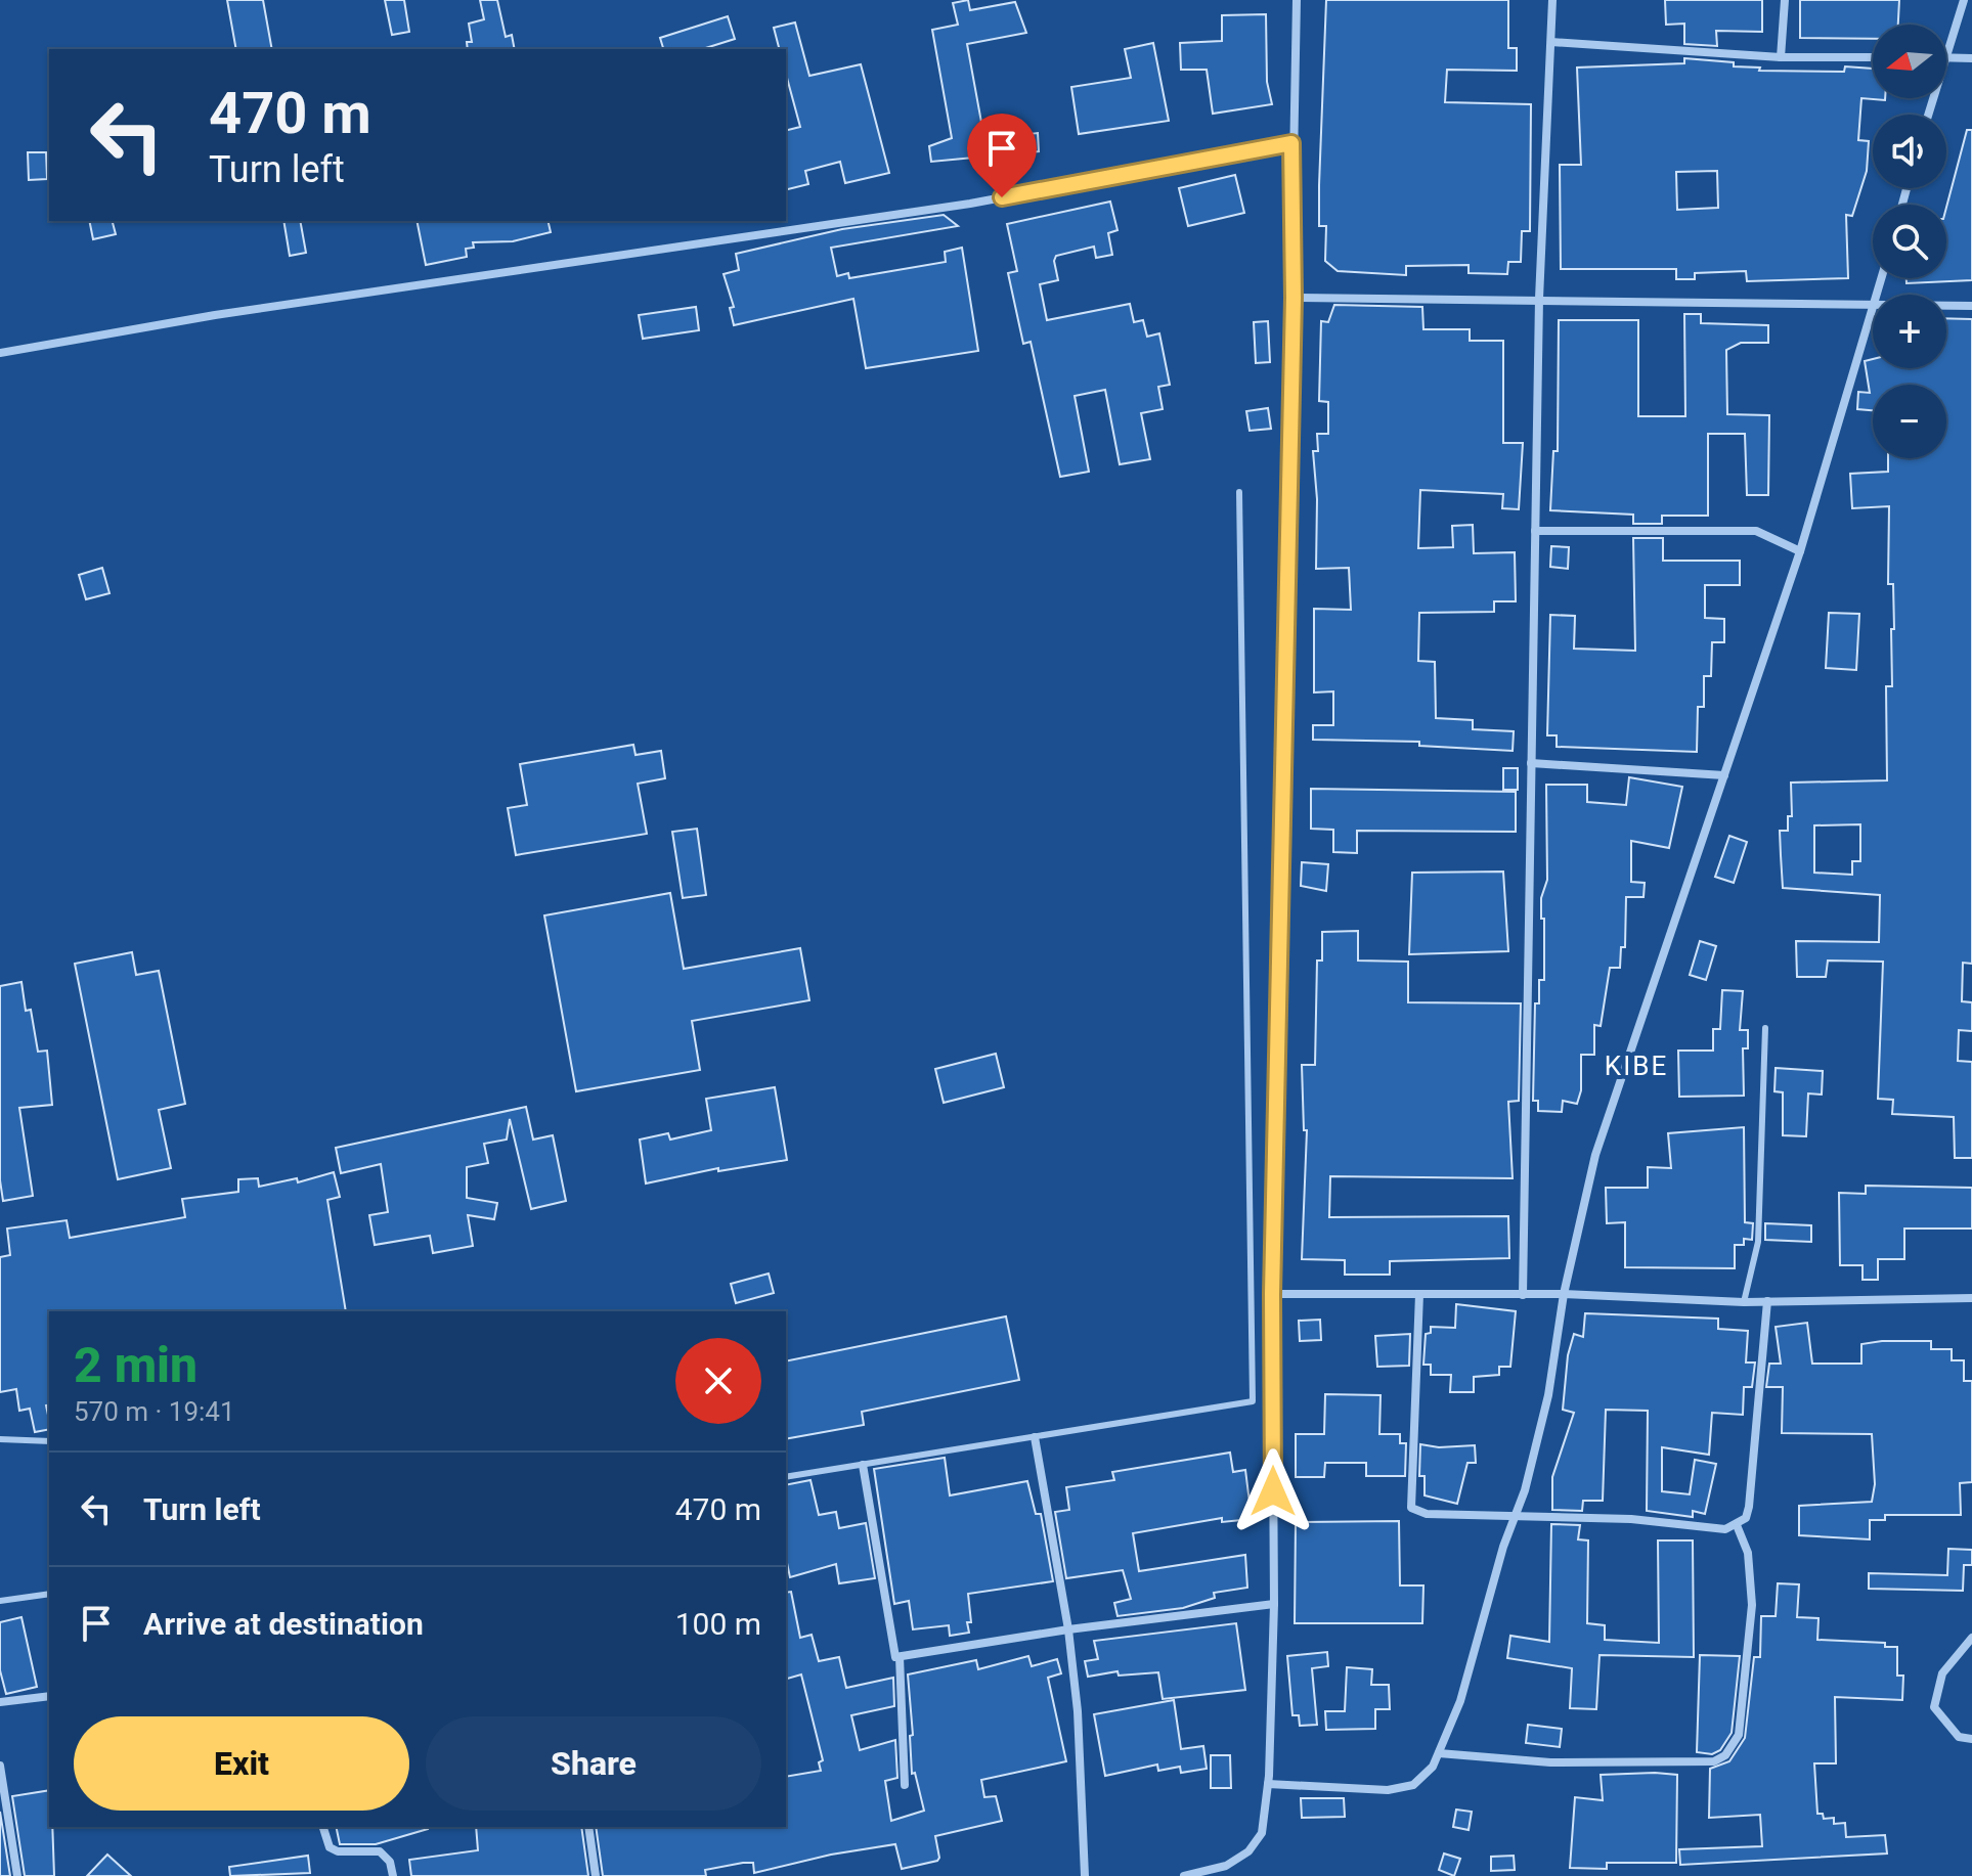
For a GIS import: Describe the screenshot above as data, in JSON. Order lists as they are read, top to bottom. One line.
{"districts":["KIBE"],"north":"left","page":{"map_buttons":["+","−"],"turn":["470 m","Turn left"],"heading":["2 min","570 m · 19:41"],"list":[{"name":"Turn left","value":"470 m"},{"name":"Arrive at destination","value":"100 m"}],"buttons":["Exit","Share"]}}
